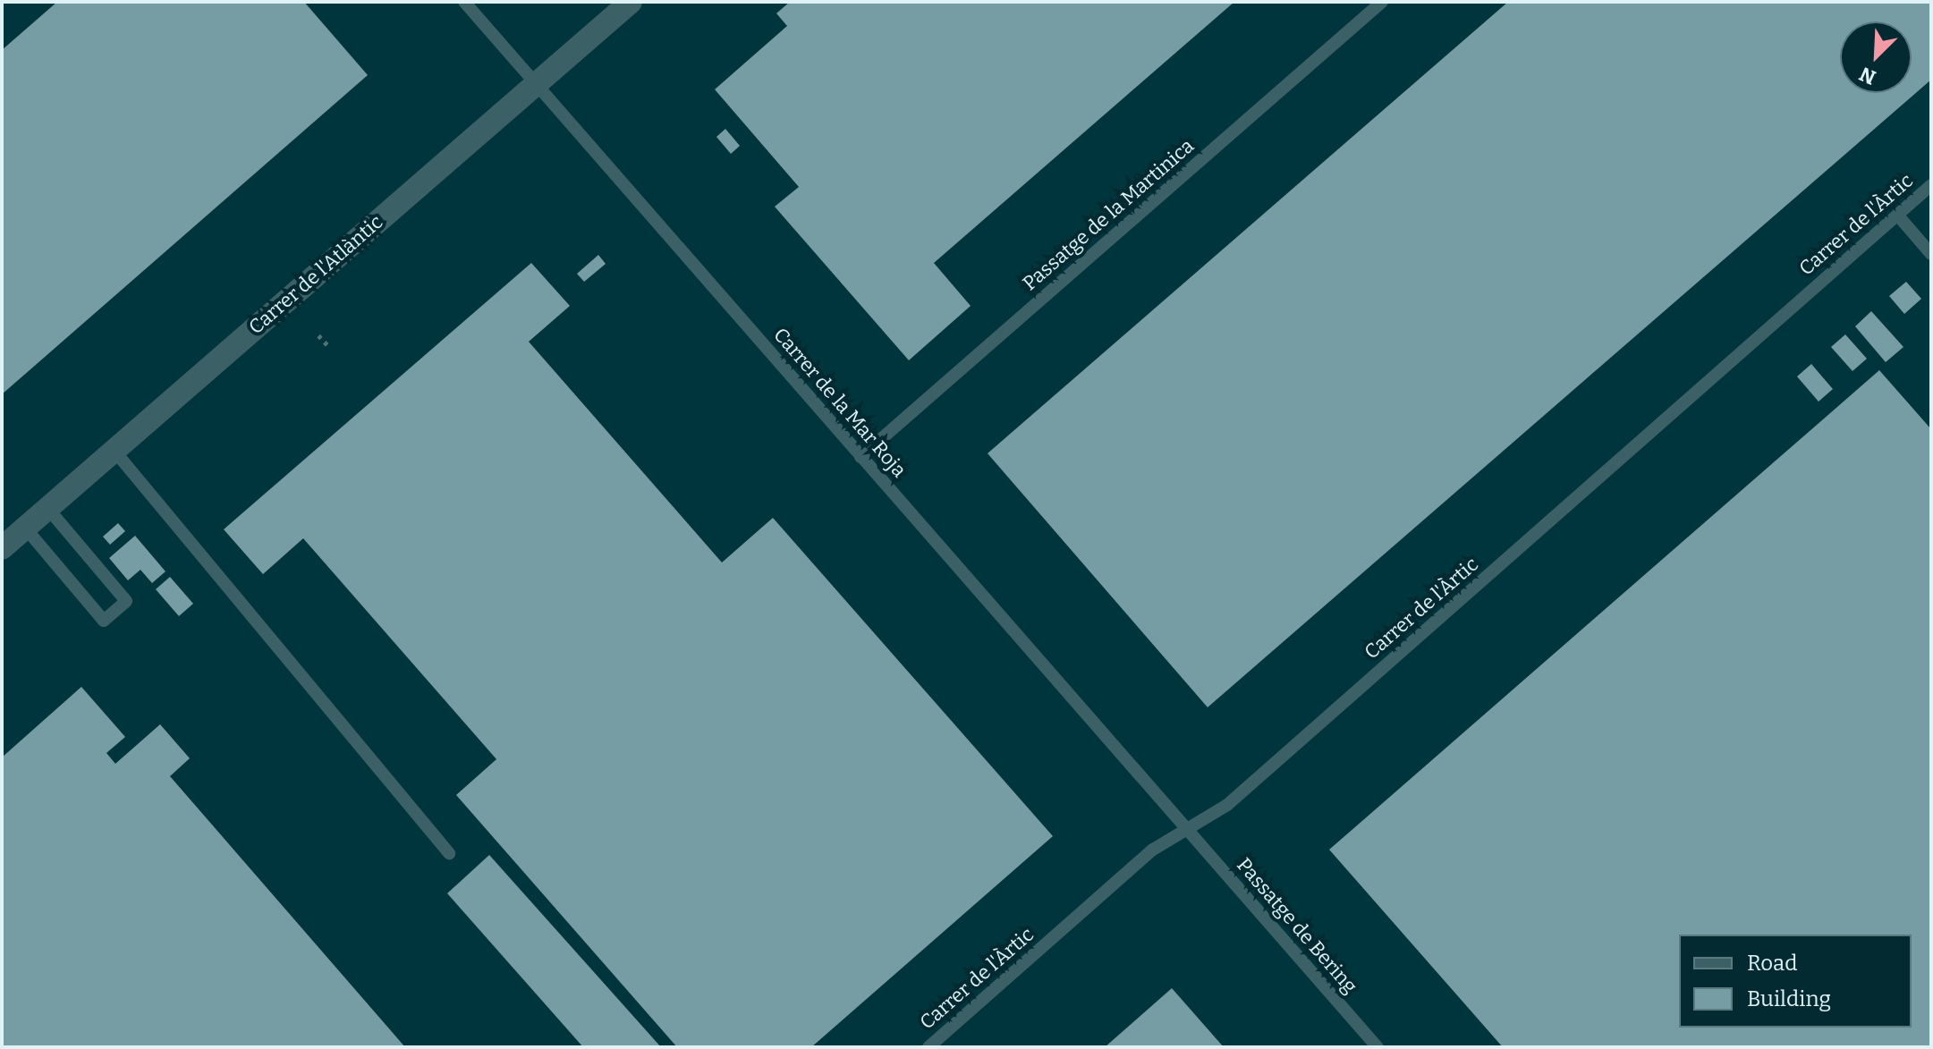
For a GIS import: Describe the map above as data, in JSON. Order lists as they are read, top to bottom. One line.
{"streets":{"street":["Carrer de l'Atlàntic"],"lane":["Passatge de la Martinica","Carrer de l'Àrtic","Carrer de la Mar Roja","Passatge de Bering"]},"crossings":[["Passatge de la Martinica","Carrer de la Mar Roja"],["Carrer de l'Àrtic","Carrer de la Mar Roja"],["Carrer de l'Àrtic","Passatge de Bering"],["Carrer de l'Atlàntic","Carrer de la Mar Roja"],["Carrer de la Mar Roja","Passatge de Bering"]],"legend":["Road","Building"],"north":"bottom left"}
